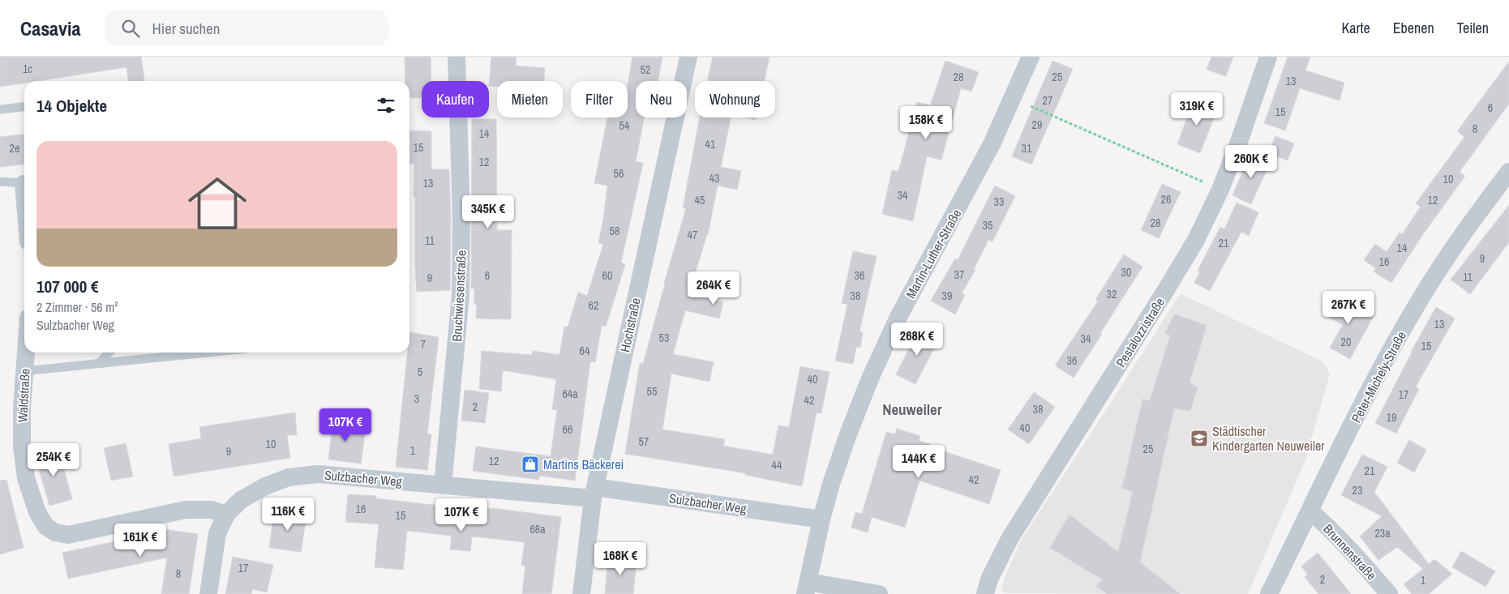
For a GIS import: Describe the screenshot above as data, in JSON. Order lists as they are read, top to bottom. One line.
{"streets":{"street":["Martin-Luther-Straße","Bruchwiesenstraße","Hochstraße","Pestalozzistraße","Peter-Michely-Straße","Waldstraße","Sulzbacher Weg","Brunnenstraße"]},"crossings":[["Martin-Luther-Straße","Sulzbacher Weg"],["Bruchwiesenstraße","Sulzbacher Weg"],["Hochstraße","Sulzbacher Weg"],["Peter-Michely-Straße","Brunnenstraße"],["Waldstraße","Sulzbacher Weg"]],"districts":["Neuweiler"],"places":{"school or university":["Städtischer Kindergarten Neuweiler"],"shop":["Martins Bäckerei"]},"house_numbers":["1c","52","28","25","13","27","6","15","29","54","8","14","41","15","2e","31","12","56","43","10","13","34","26","45","12","33","28","35","58","47","11","21","14","9","16","30","37","6","60","36","11","9","32","38","39","62","13","53","34","20","7","15","64","36","5","40","55","64a","17","3","42","2","38","19","40","66","57","10","25","1","9","12","44","21","42","23","16","15","68a","23a","17","8","2","1"],"page":{"header":"Casavia","search":"Hier suchen","nav":["Karte","Ebenen","Teilen"],"chip":["Kaufen","Mieten","Filter","Neu","Wohnung"],"heading":"14 Objekte","price":["319K €","158K €","260K €","345K €","264K €","267K €","268K €","107K €","254K €","144K €","116K €","107K €","161K €","168K €"],"list":[{"name":"107 000 €","note":"2 Zimmer · 56 m² · Sulzbacher Weg"}]}}
